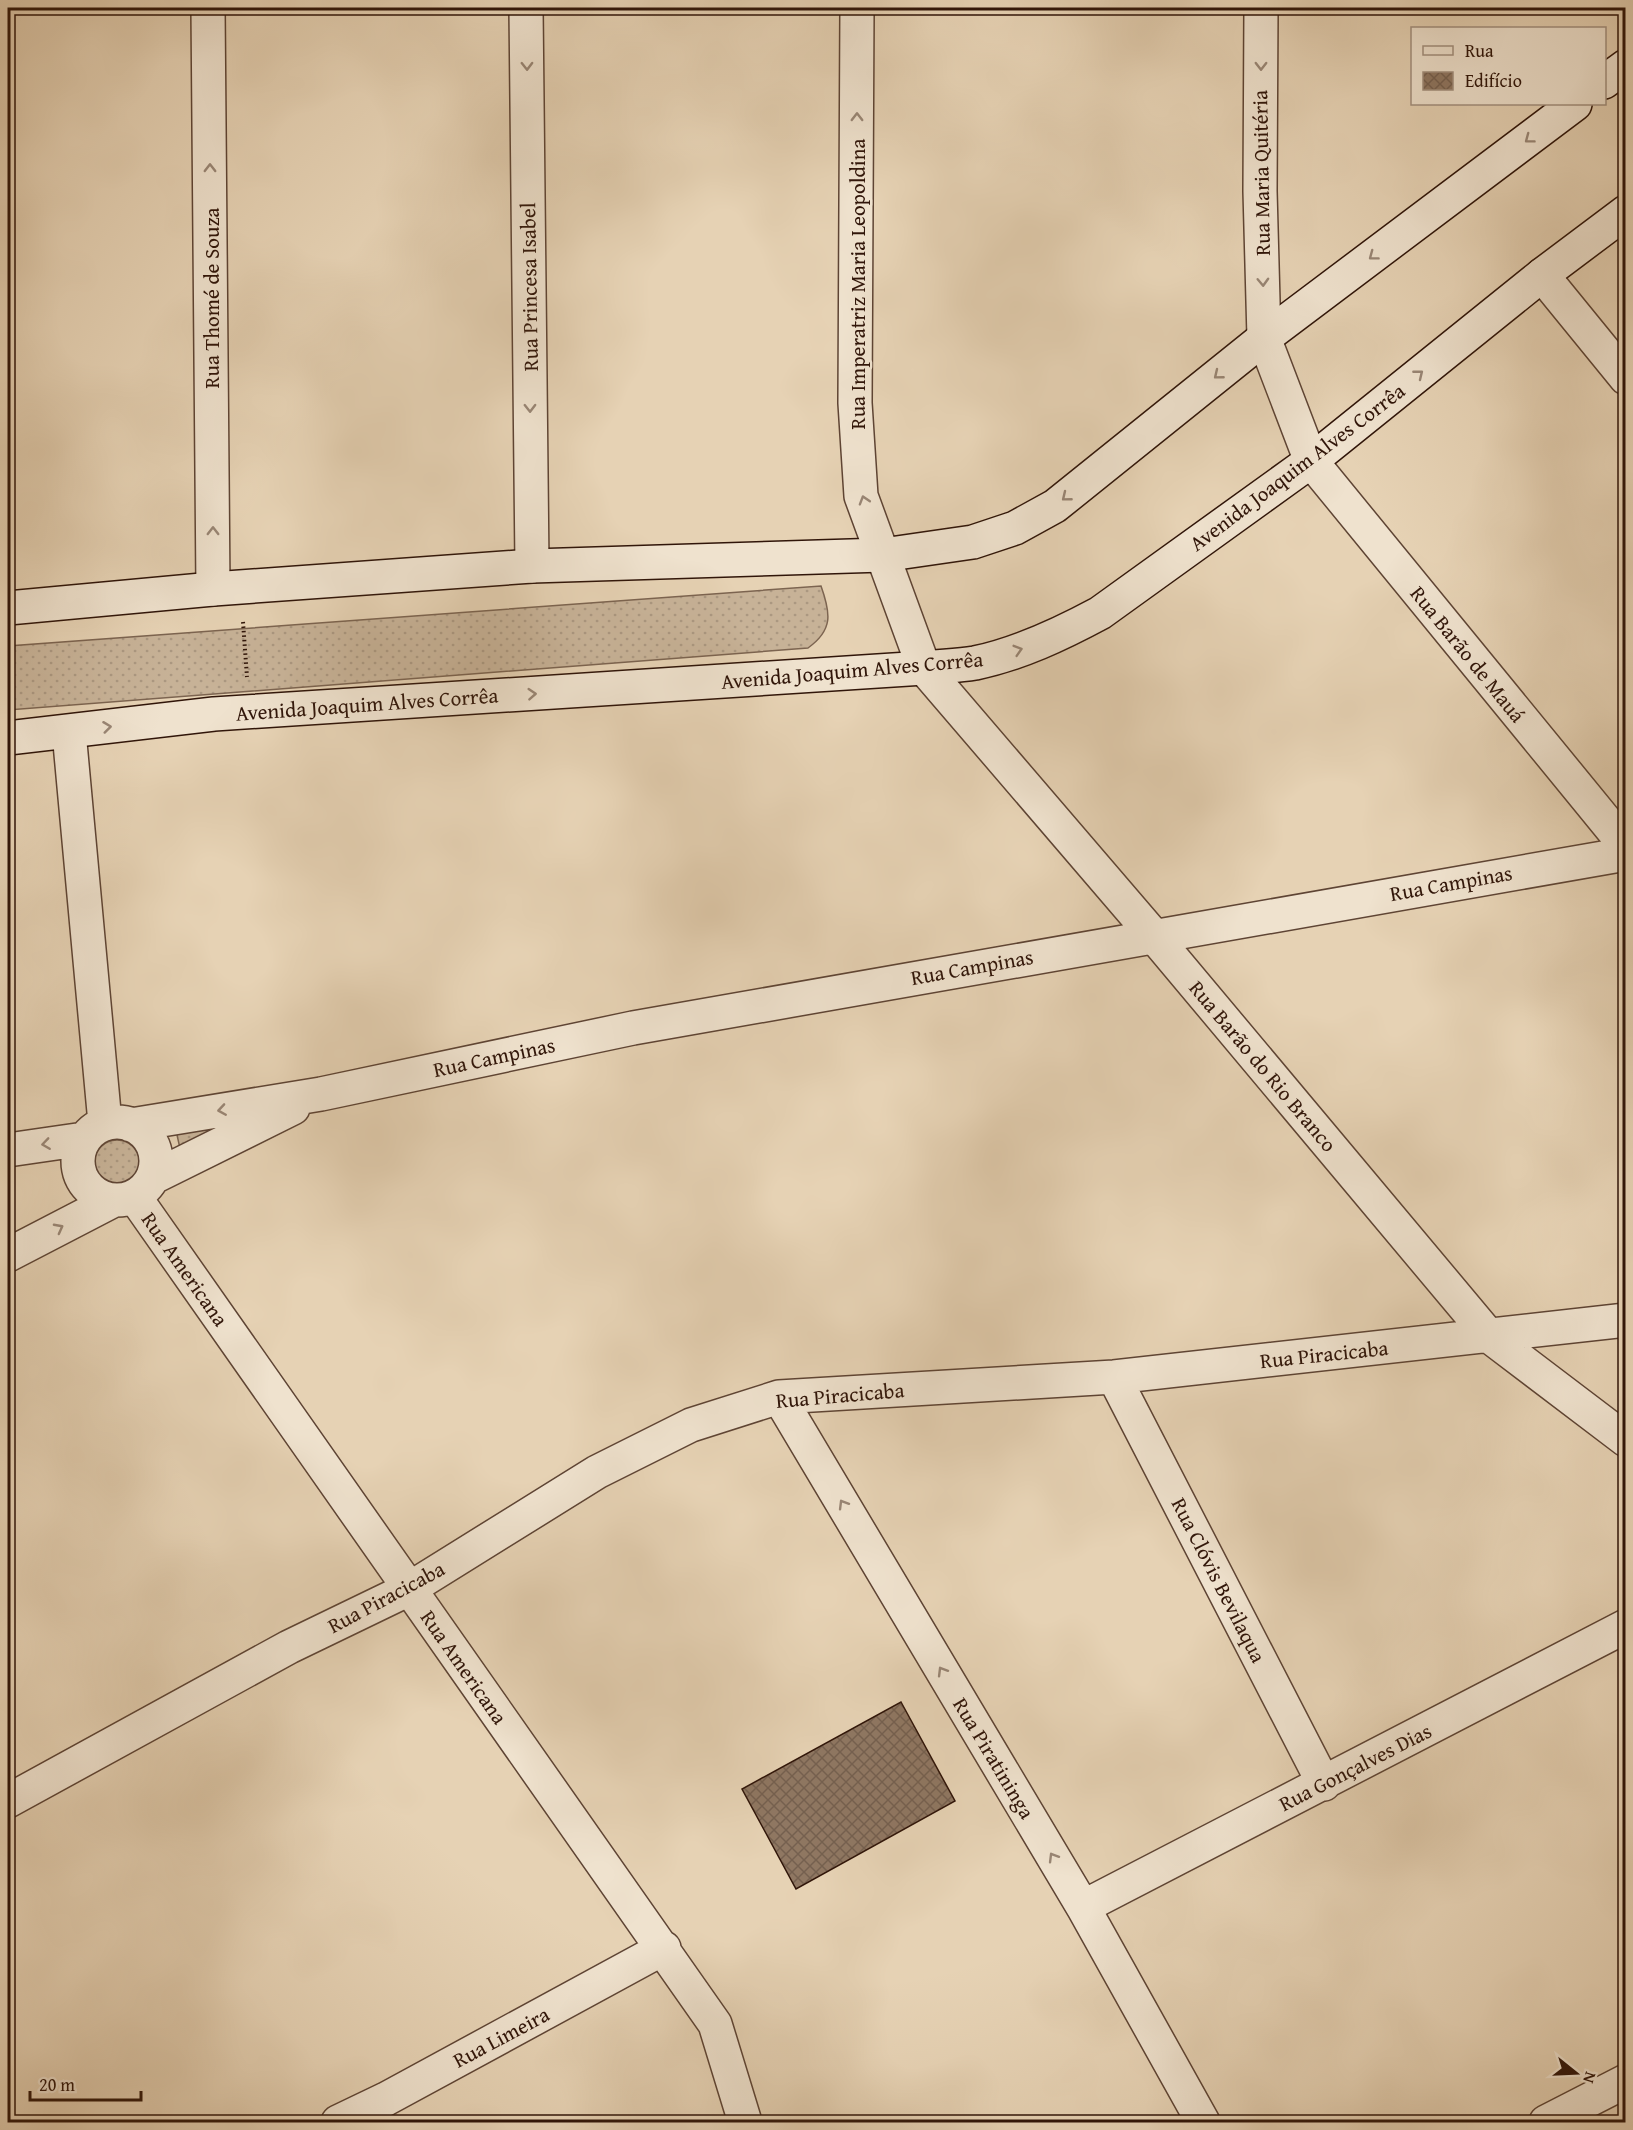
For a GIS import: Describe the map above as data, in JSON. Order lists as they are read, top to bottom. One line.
{"streets":{"street":["Rua Maria Quitéria","Rua Imperatriz Maria Leopoldina","Rua Princesa Isabel","Rua Thomé de Souza","Avenida Joaquim Alves Corrêa","Rua Barão de Mauá","Rua Campinas","Rua Barão do Rio Branco","Rua Americana","Rua Piracicaba","Rua Clóvis Bevilaqua","Rua Piratininga","Rua Gonçalves Dias","Rua Limeira"]},"crossings":[["Rua Maria Quitéria","Avenida Joaquim Alves Corrêa"],["Rua Maria Quitéria","Rua Barão de Mauá"],["Rua Imperatriz Maria Leopoldina","Avenida Joaquim Alves Corrêa"],["Rua Imperatriz Maria Leopoldina","Rua Barão do Rio Branco"],["Avenida Joaquim Alves Corrêa","Rua Barão de Mauá"],["Avenida Joaquim Alves Corrêa","Rua Barão do Rio Branco"],["Rua Campinas","Rua Barão do Rio Branco"],["Rua Campinas","Rua Americana"],["Rua Barão do Rio Branco","Rua Piracicaba"],["Rua Americana","Rua Piracicaba"],["Rua Americana","Rua Limeira"],["Rua Piracicaba","Rua Clóvis Bevilaqua"],["Rua Piracicaba","Rua Piratininga"],["Rua Clóvis Bevilaqua","Rua Gonçalves Dias"],["Rua Piratininga","Rua Gonçalves Dias"]],"one_way":["Rua Maria Quitéria","Rua Imperatriz Maria Leopoldina","Rua Princesa Isabel","Rua Thomé de Souza","Rua Piratininga"],"legend":["Rua","Edifício"],"scale_bar":"20 m","north":"right"}
